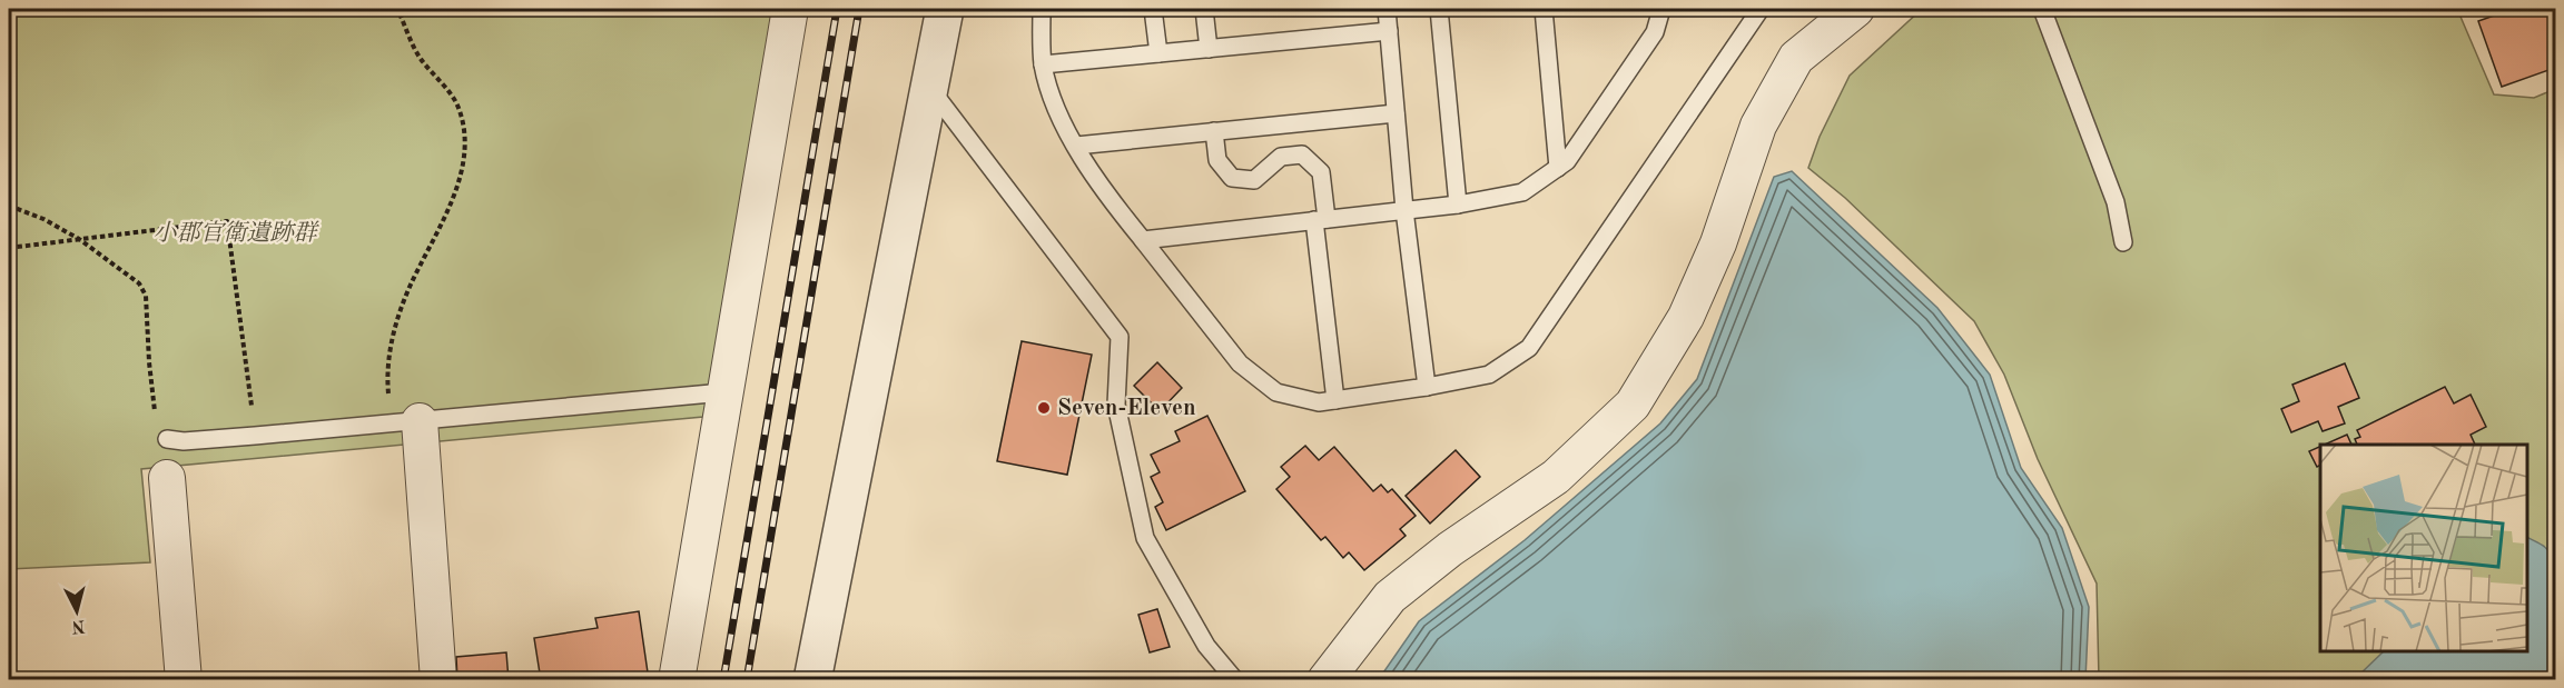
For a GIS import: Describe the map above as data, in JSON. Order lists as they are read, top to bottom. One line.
{"parks":["小郡官衛遺跡群"],"places":["Seven-Eleven"],"north":"bottom"}
